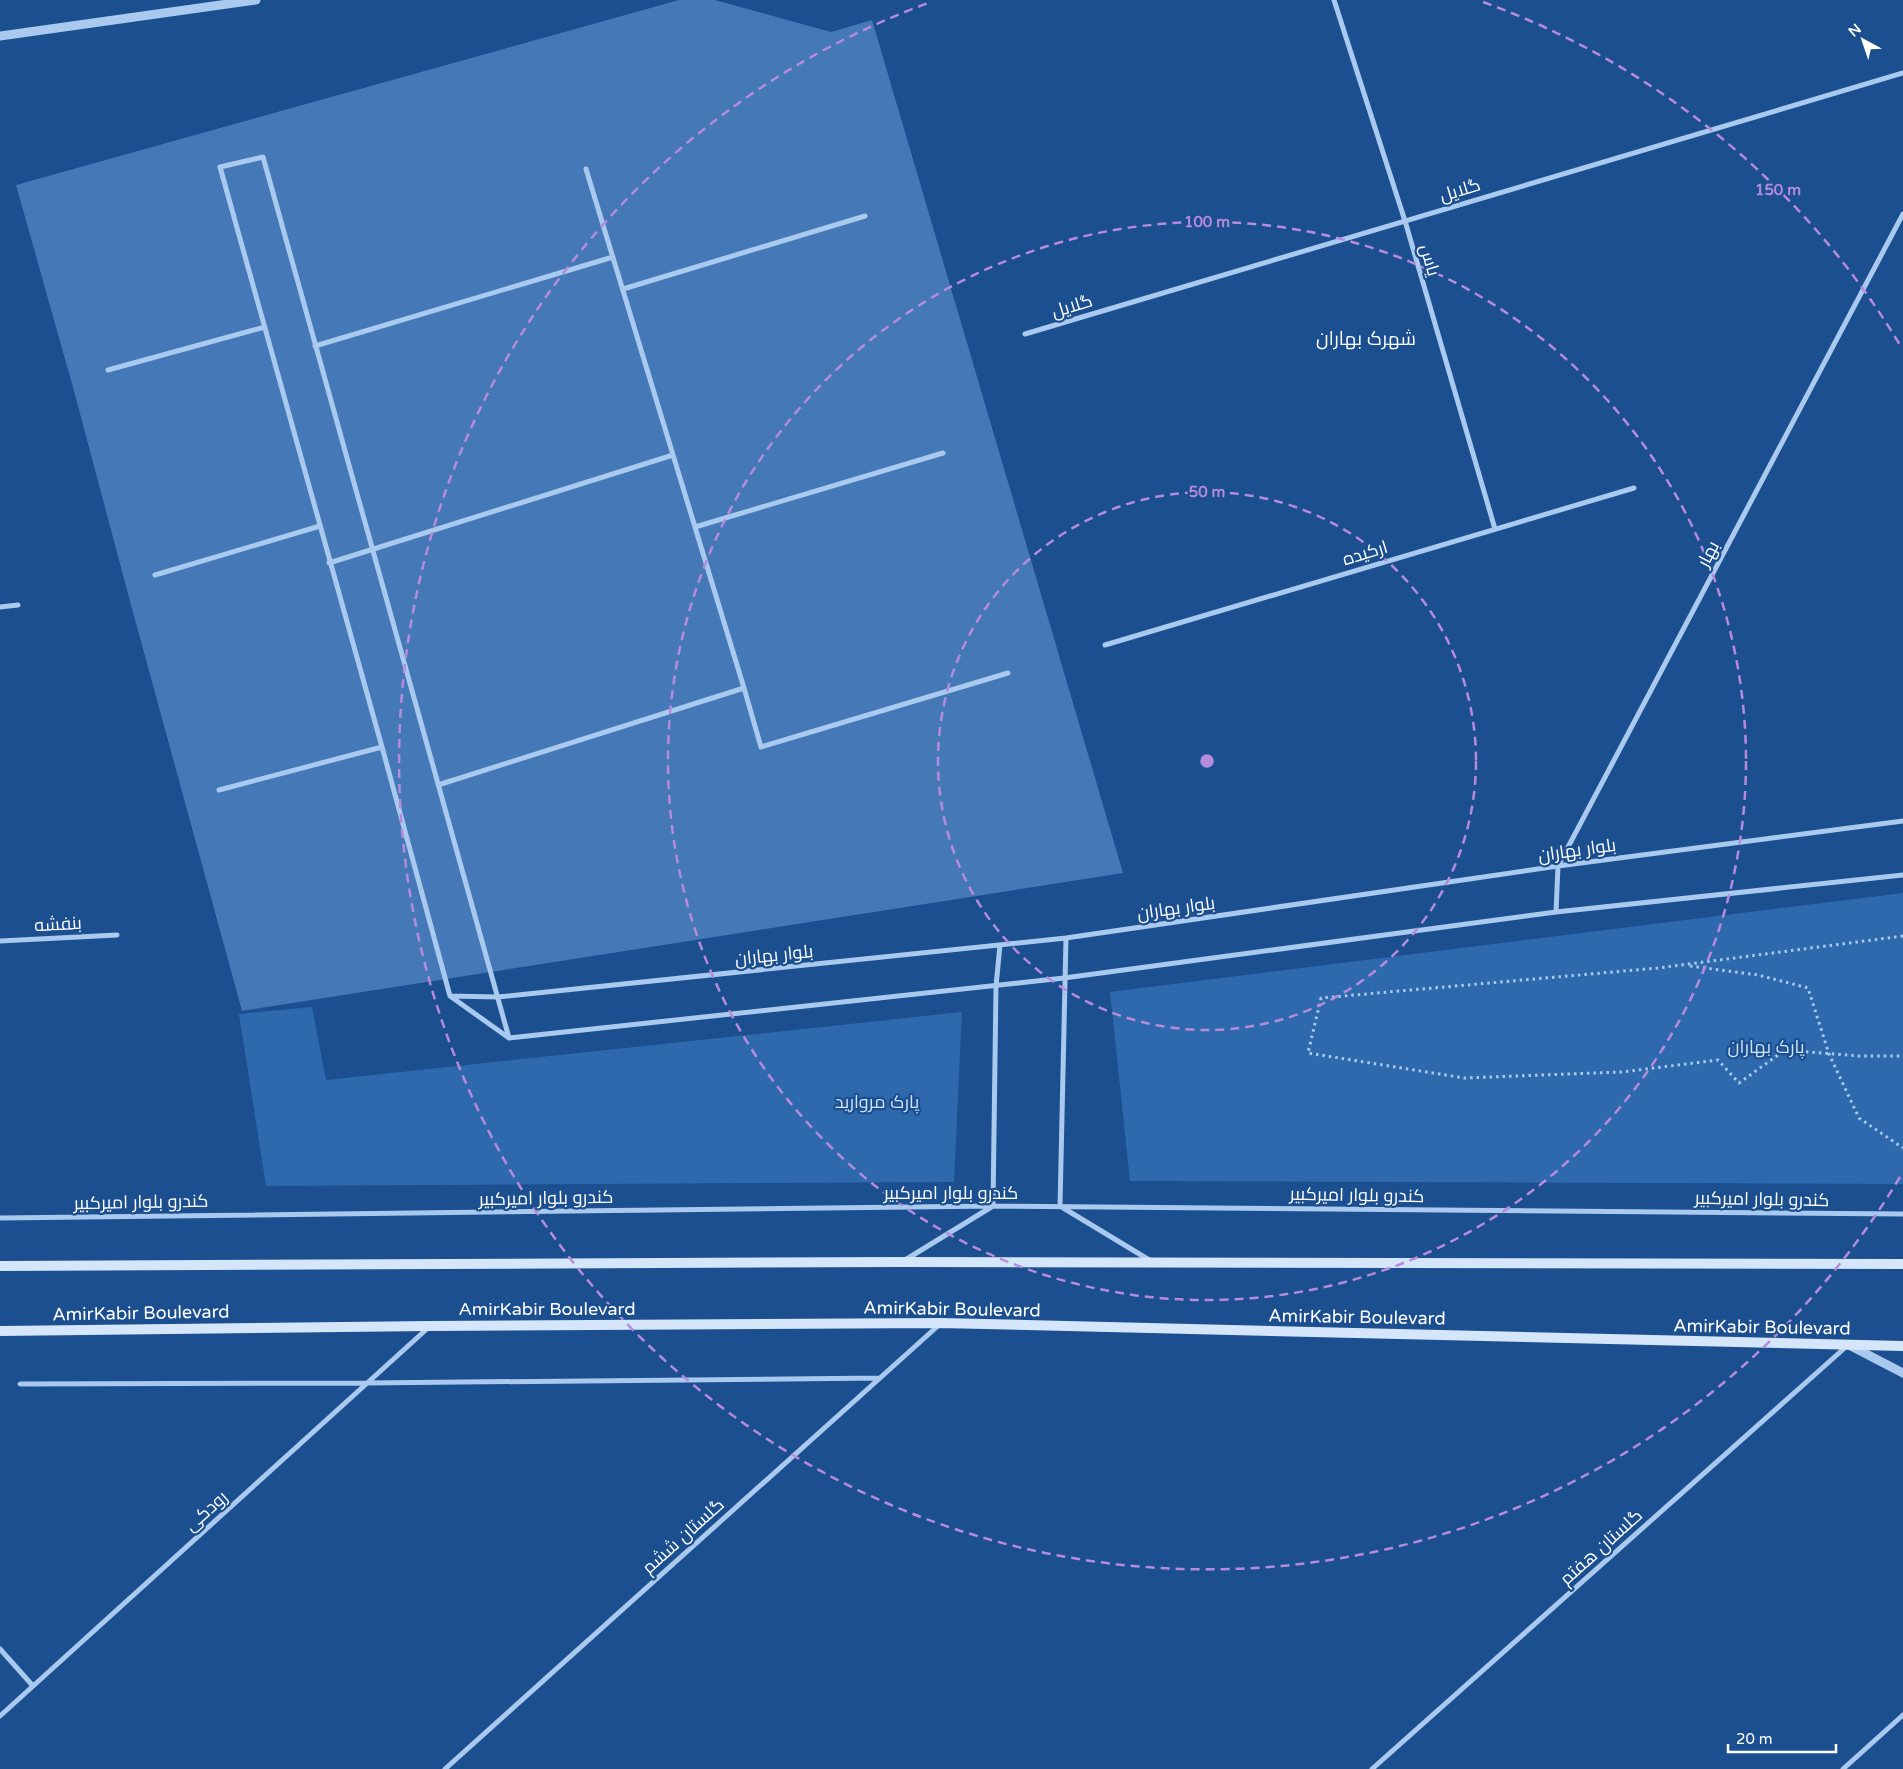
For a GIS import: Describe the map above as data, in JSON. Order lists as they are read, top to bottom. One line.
{"streets":{"main road":["AmirKabir Boulevard"],"street":["گلایل","یاس","ارکیده","بهار","بلوار بهاران","بنفشه","کندرو بلوار امیرکبیر","رودکی","گلستان ششم","گلستان هفتم"]},"crossings":[["گلایل","یاس"],["یاس","ارکیده"],["بهار","بلوار بهاران"],["AmirKabir Boulevard","رودکی"],["AmirKabir Boulevard","گلستان ششم"],["AmirKabir Boulevard","گلستان هفتم"]],"districts":["شهرک بهاران"],"parks":["پارک بهاران","پارک مروارید"],"scale_bar":"20 m","north":"top left","rings":["150 m","100 m","50 m"]}
